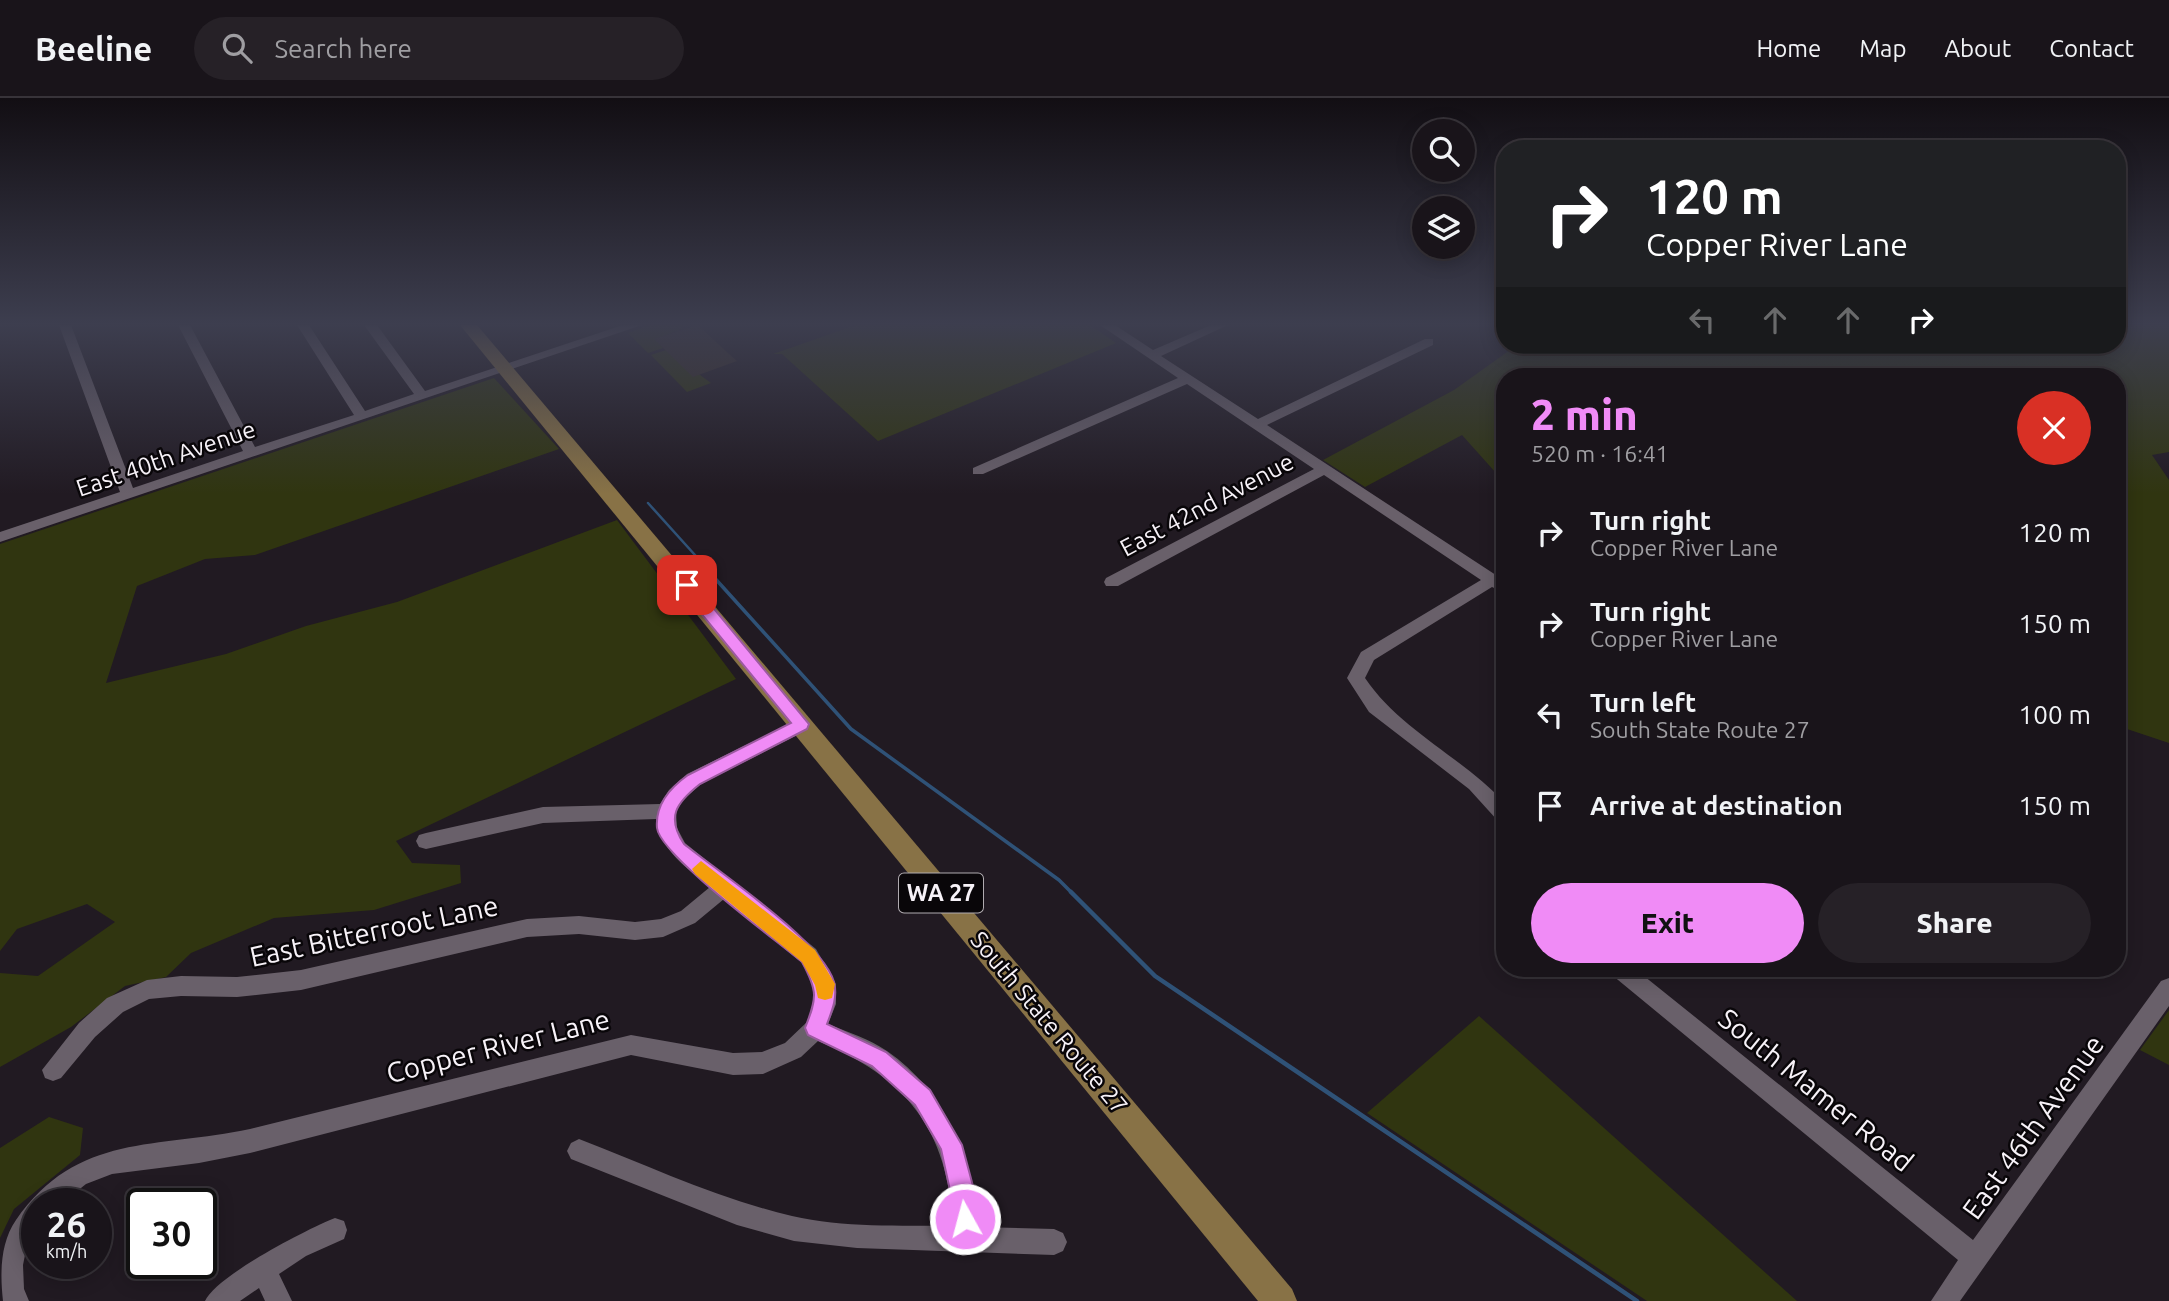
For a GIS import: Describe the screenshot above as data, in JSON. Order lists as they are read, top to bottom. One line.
{"streets":{"main road":["WA 27","South State Route 27"],"street":["East 40th Avenue","East 42nd Avenue","East Bitterroot Lane","Copper River Lane","South Mamer Road","East 46th Avenue"]},"crossings":[["South Mamer Road","East 46th Avenue"]],"page":{"header":"Beeline","search":"Search here","nav":["Home","Map","About","Contact"],"turn":["120 m","Copper River Lane"],"heading":["2 min","520 m · 16:41"],"list":[{"name":"Turn right","note":"Copper River Lane","value":"120 m"},{"name":"Turn right","note":"Copper River Lane","value":"150 m"},{"name":"Turn left","note":"South State Route 27","value":"100 m"},{"name":"Arrive at destination","value":"150 m"}],"buttons":["Exit","Share"],"speed":"26 km/h","limit":"30"}}
